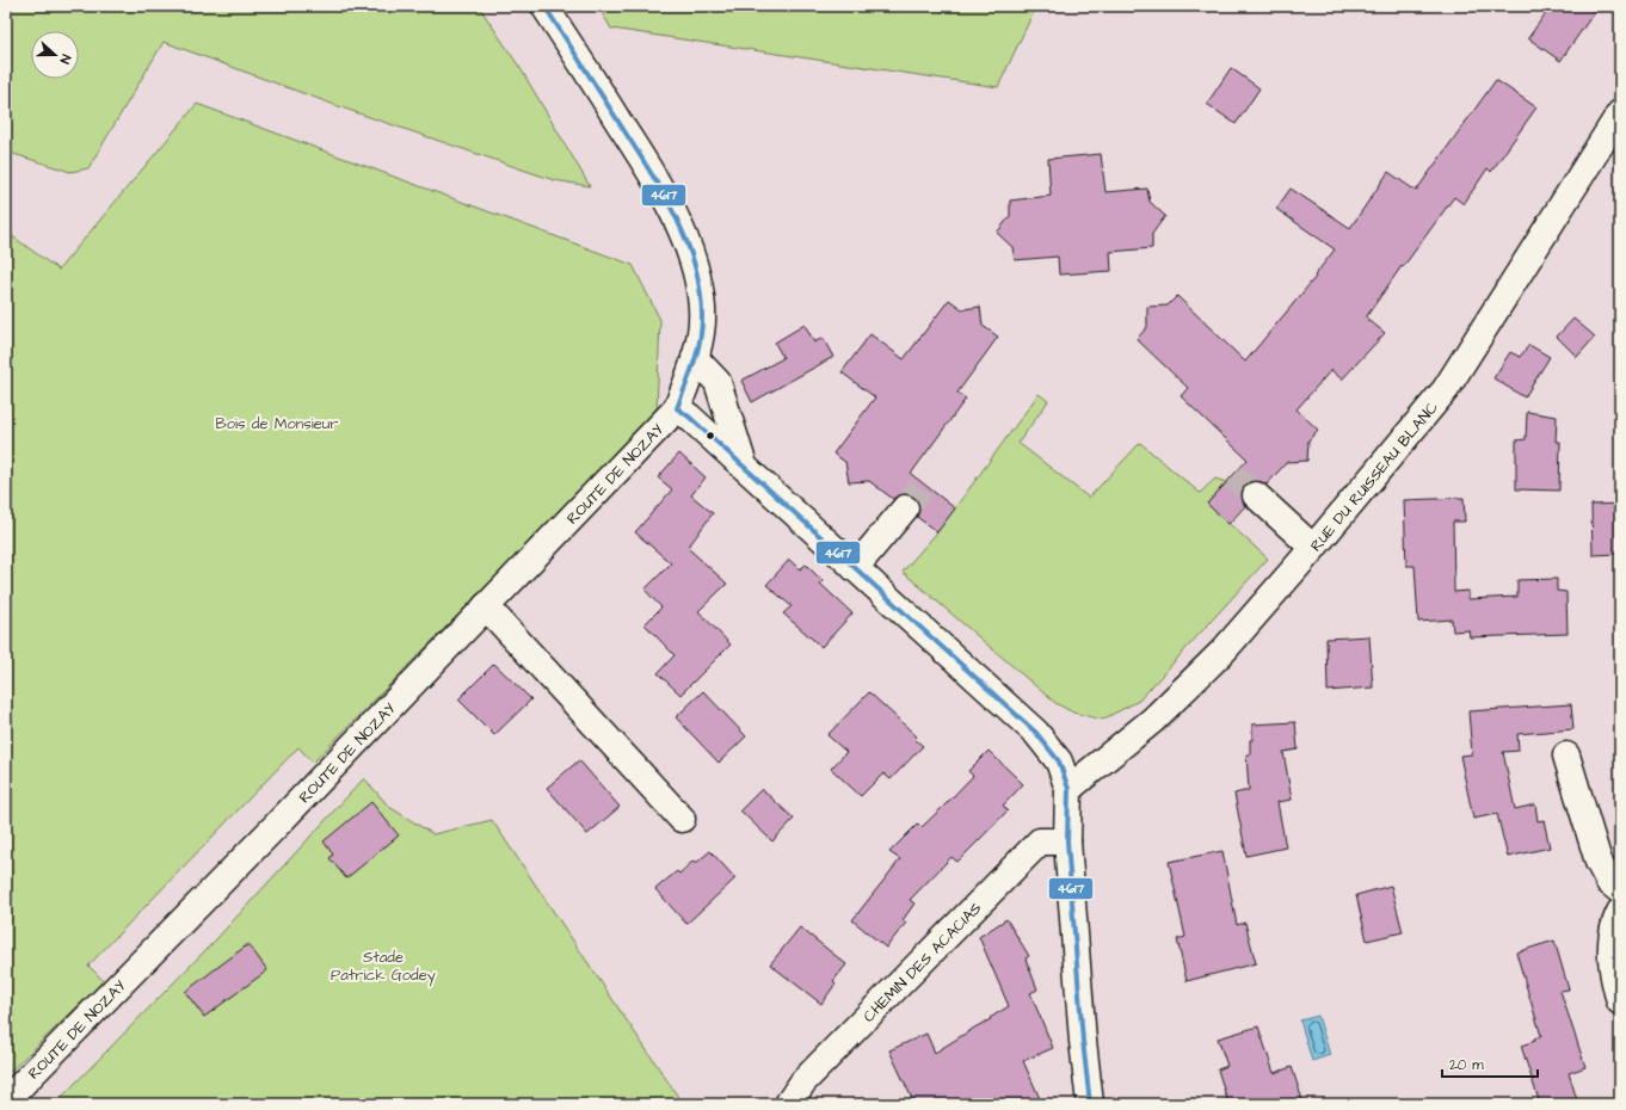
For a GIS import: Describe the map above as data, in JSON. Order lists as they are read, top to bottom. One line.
{"streets":{"street":["ROUTE DE NOZAY","RUE DU RUISSEAU BLANC","CHEMIN DES ACACIAS"]},"parks":["Bois de Monsieur","Stade Patrick Godey"],"lines":["transit line 4617"],"scale_bar":"20 m","north":"right"}
